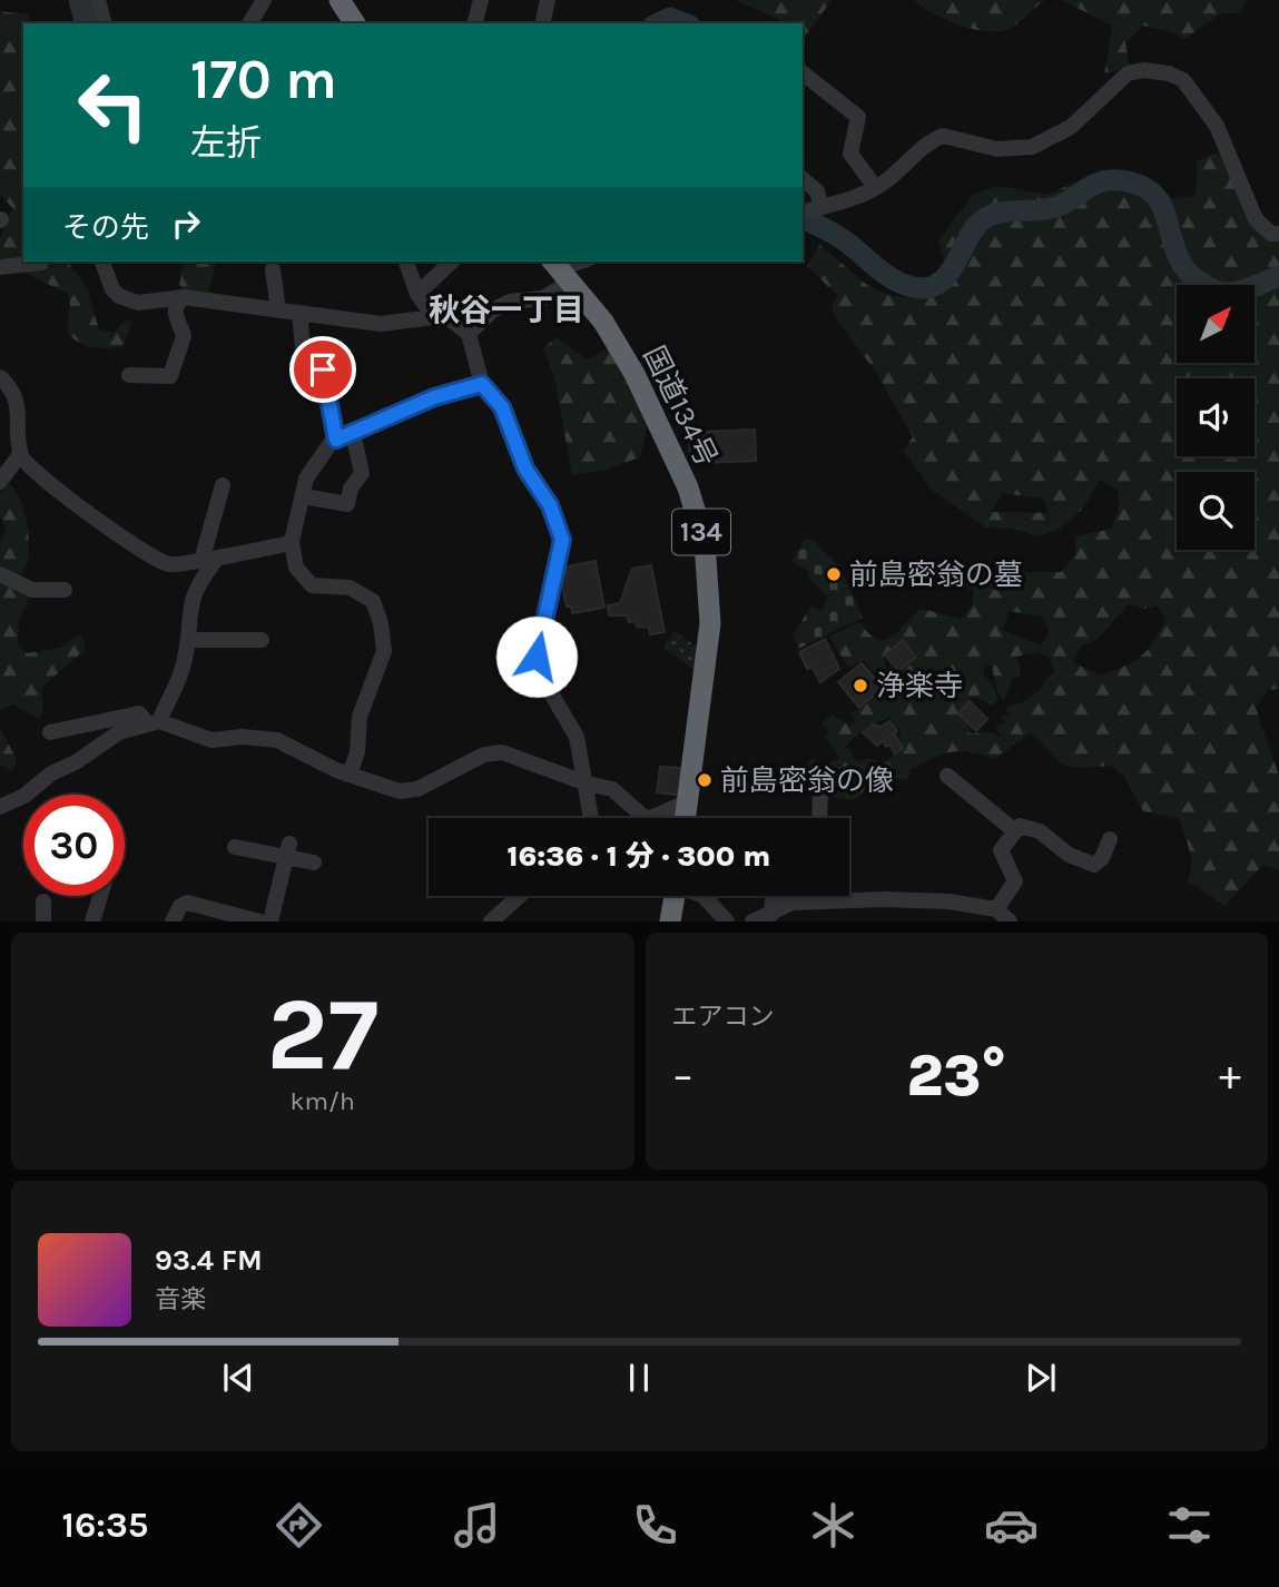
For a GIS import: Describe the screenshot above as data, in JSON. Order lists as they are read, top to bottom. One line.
{"streets":{"highway":["国道134号","134"]},"districts":["秋谷一丁目"],"places":["前島密翁の墓","浄楽寺","前島密翁の像"],"north":"top right","page":{"turn":["170 m","左折"],"then":"その先","limit":"30","trip":"16:36 · 1 分 · 300 m","tile":[["27","km/h"],"エアコン"],"heat":["−","23°","+"],"song":["93.4 FM","音楽"],"tabs":"16:35"}}
